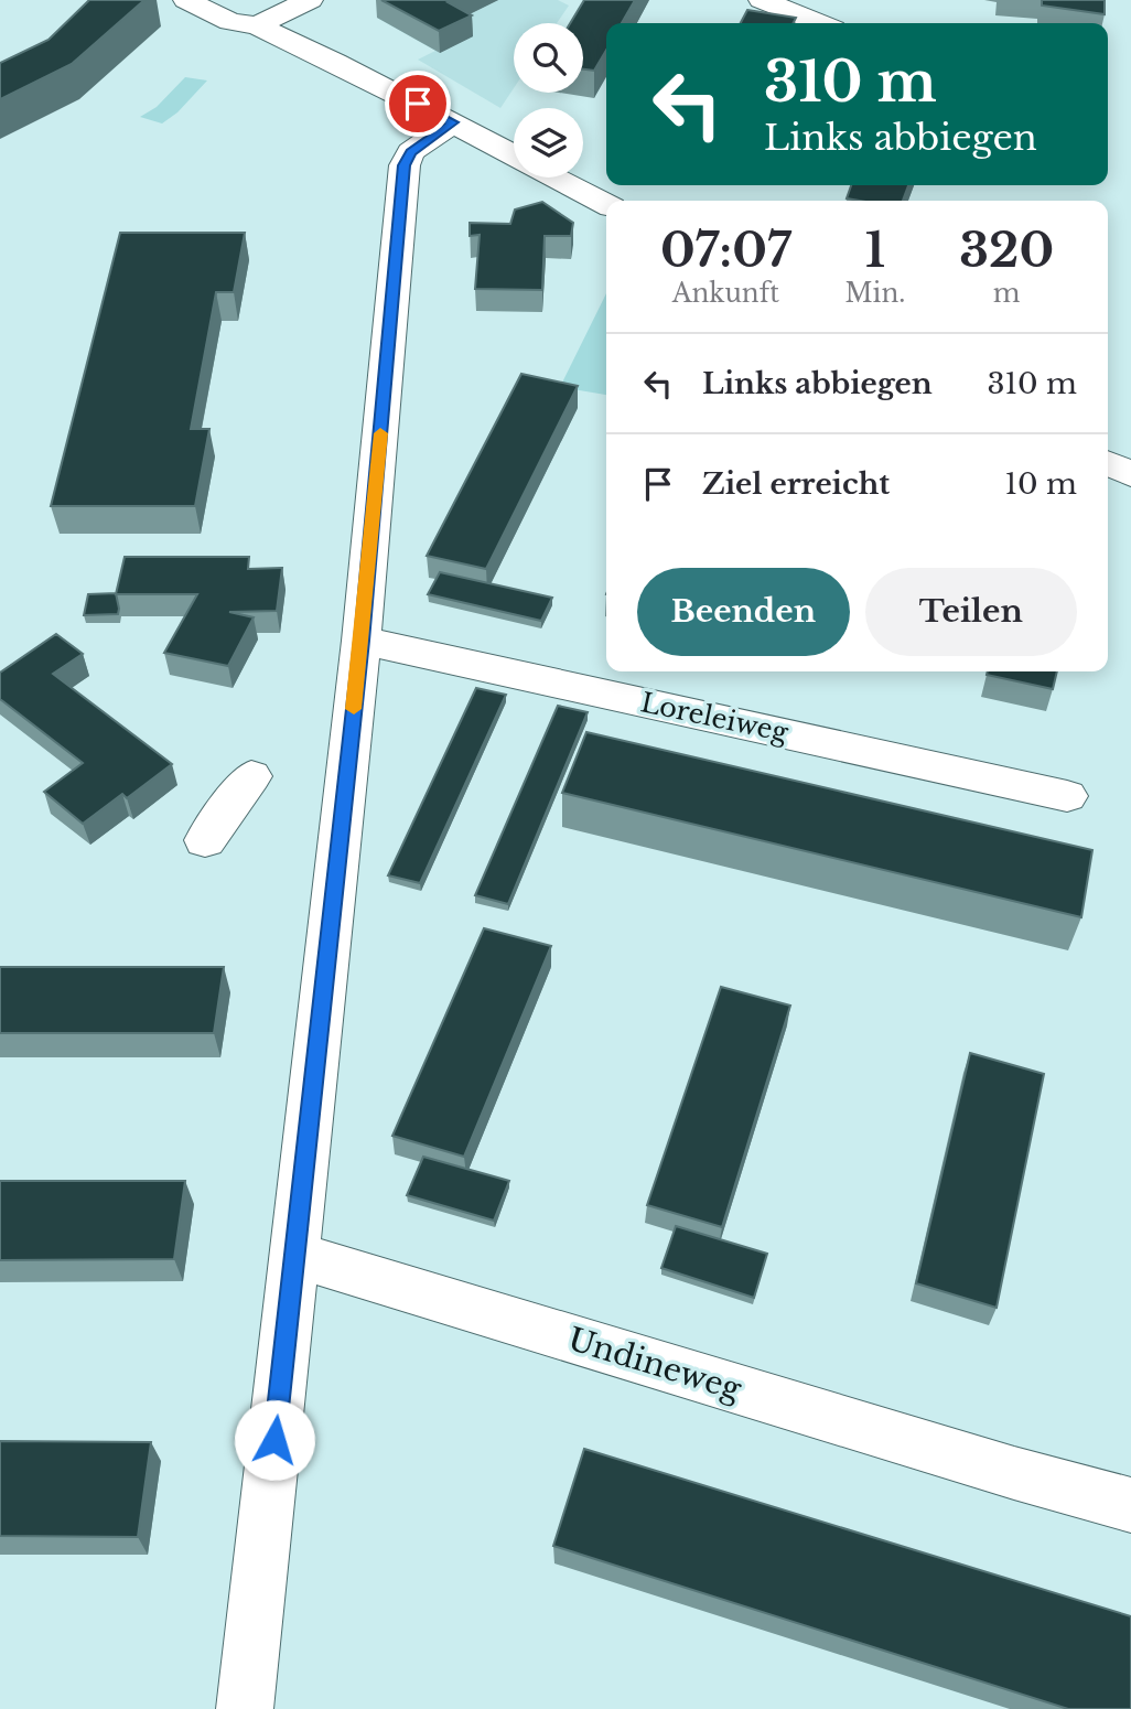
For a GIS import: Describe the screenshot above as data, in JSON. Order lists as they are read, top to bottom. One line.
{"streets":{"street":["Loreleiweg","Undineweg"]},"page":{"turn":["310 m","Links abbiegen"],"eta":["07:07","Ankunft","1","Min.","320","m"],"list":[{"name":"Links abbiegen","value":"310 m"},{"name":"Ziel erreicht","value":"10 m"}],"buttons":["Beenden","Teilen"]}}
